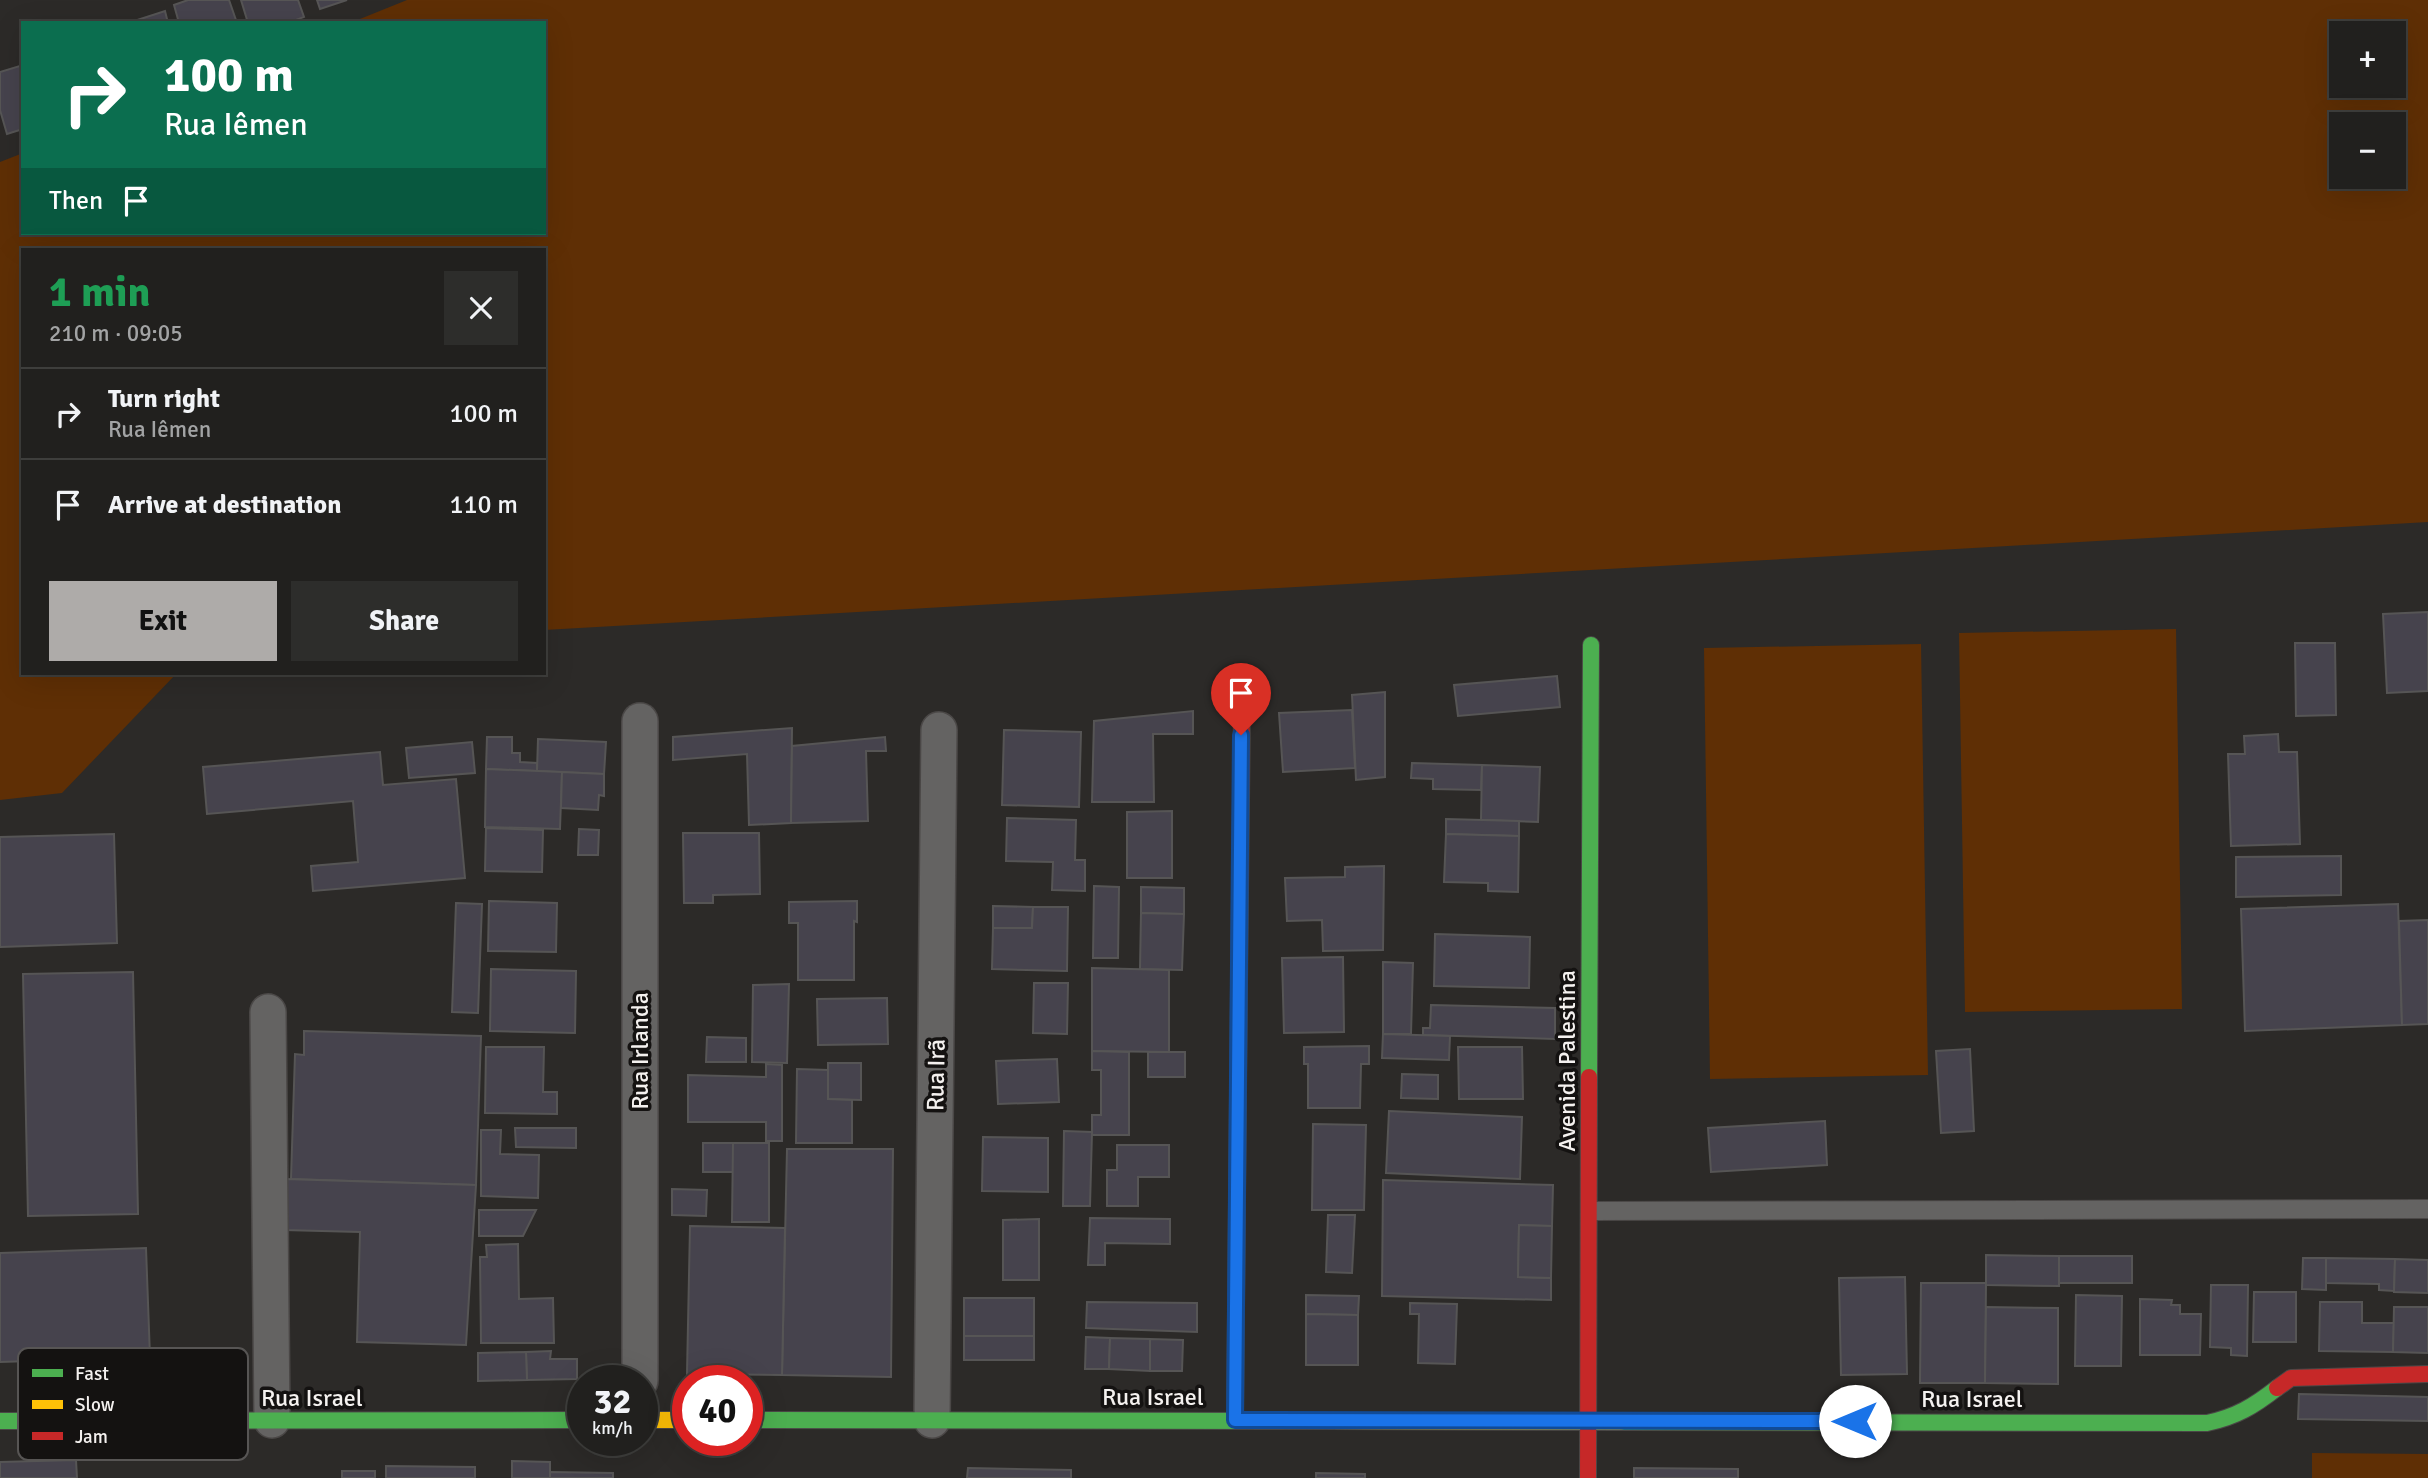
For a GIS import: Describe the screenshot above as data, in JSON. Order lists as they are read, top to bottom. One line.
{"streets":{"street":["Rua Irlanda","Avenida Palestina","Rua Irã","Rua Israel"]},"crossings":[["Avenida Palestina","Rua Israel"],["Rua Irã","Rua Israel"]],"legend":["Fast","Slow","Jam"],"page":{"map_buttons":["+","−"],"turn":["100 m","Rua Iêmen"],"then":"Then","heading":["1 min","210 m · 09:05"],"list":[{"name":"Turn right","note":"Rua Iêmen","value":"100 m"},{"name":"Arrive at destination","value":"110 m"}],"buttons":["Exit","Share"],"speed":"32 km/h","limit":"40"}}
